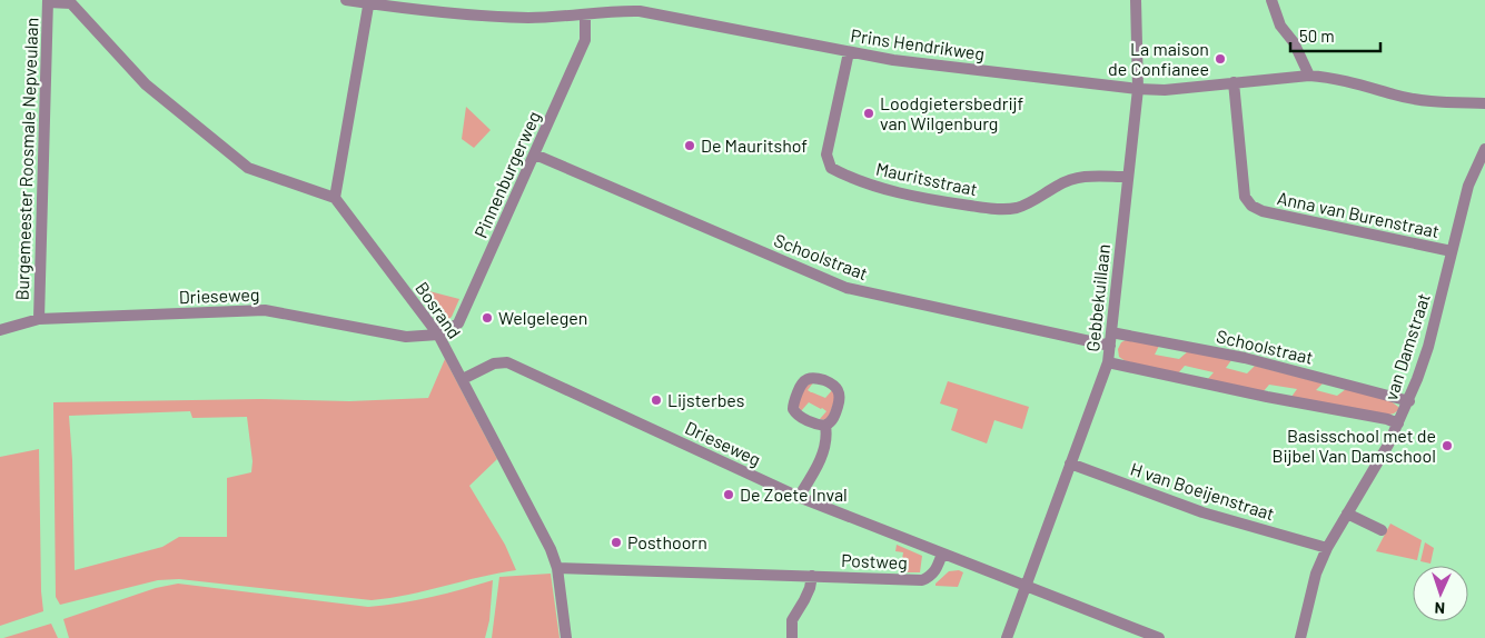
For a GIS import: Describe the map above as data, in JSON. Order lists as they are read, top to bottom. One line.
{"streets":{"street":["Prins Hendrikweg","Burgemeester Roosmale Nepveulaan","Pinnenburgerweg","Mauritsstraat","Anna van Burenstraat","Schoolstraat","Drieseweg","Gebbekuillaan","Bosrand","van Damstraat","H van Boeijenstraat","Postweg"]},"crossings":[["Prins Hendrikweg","Pinnenburgerweg"],["Prins Hendrikweg","Mauritsstraat"],["Prins Hendrikweg","Anna van Burenstraat"],["Prins Hendrikweg","Gebbekuillaan"],["Burgemeester Roosmale Nepveulaan","Drieseweg"],["Pinnenburgerweg","Schoolstraat"],["Pinnenburgerweg","Drieseweg"],["Pinnenburgerweg","Bosrand"],["Mauritsstraat","Gebbekuillaan"],["Anna van Burenstraat","van Damstraat"],["Schoolstraat","Gebbekuillaan"],["Schoolstraat","van Damstraat"],["Drieseweg","Bosrand"],["Drieseweg","Postweg"],["Gebbekuillaan","H van Boeijenstraat"],["Bosrand","Postweg"],["van Damstraat","H van Boeijenstraat"]],"places":["La maison de Confianee","Loodgietersbedrijf van Wilgenburg","De Mauritshof","Welgelegen","Lijsterbes","Basisschool met de Bijbel Van Damschool","De Zoete Inval","Posthoorn"],"scale_bar":"50 m","north":"bottom"}
